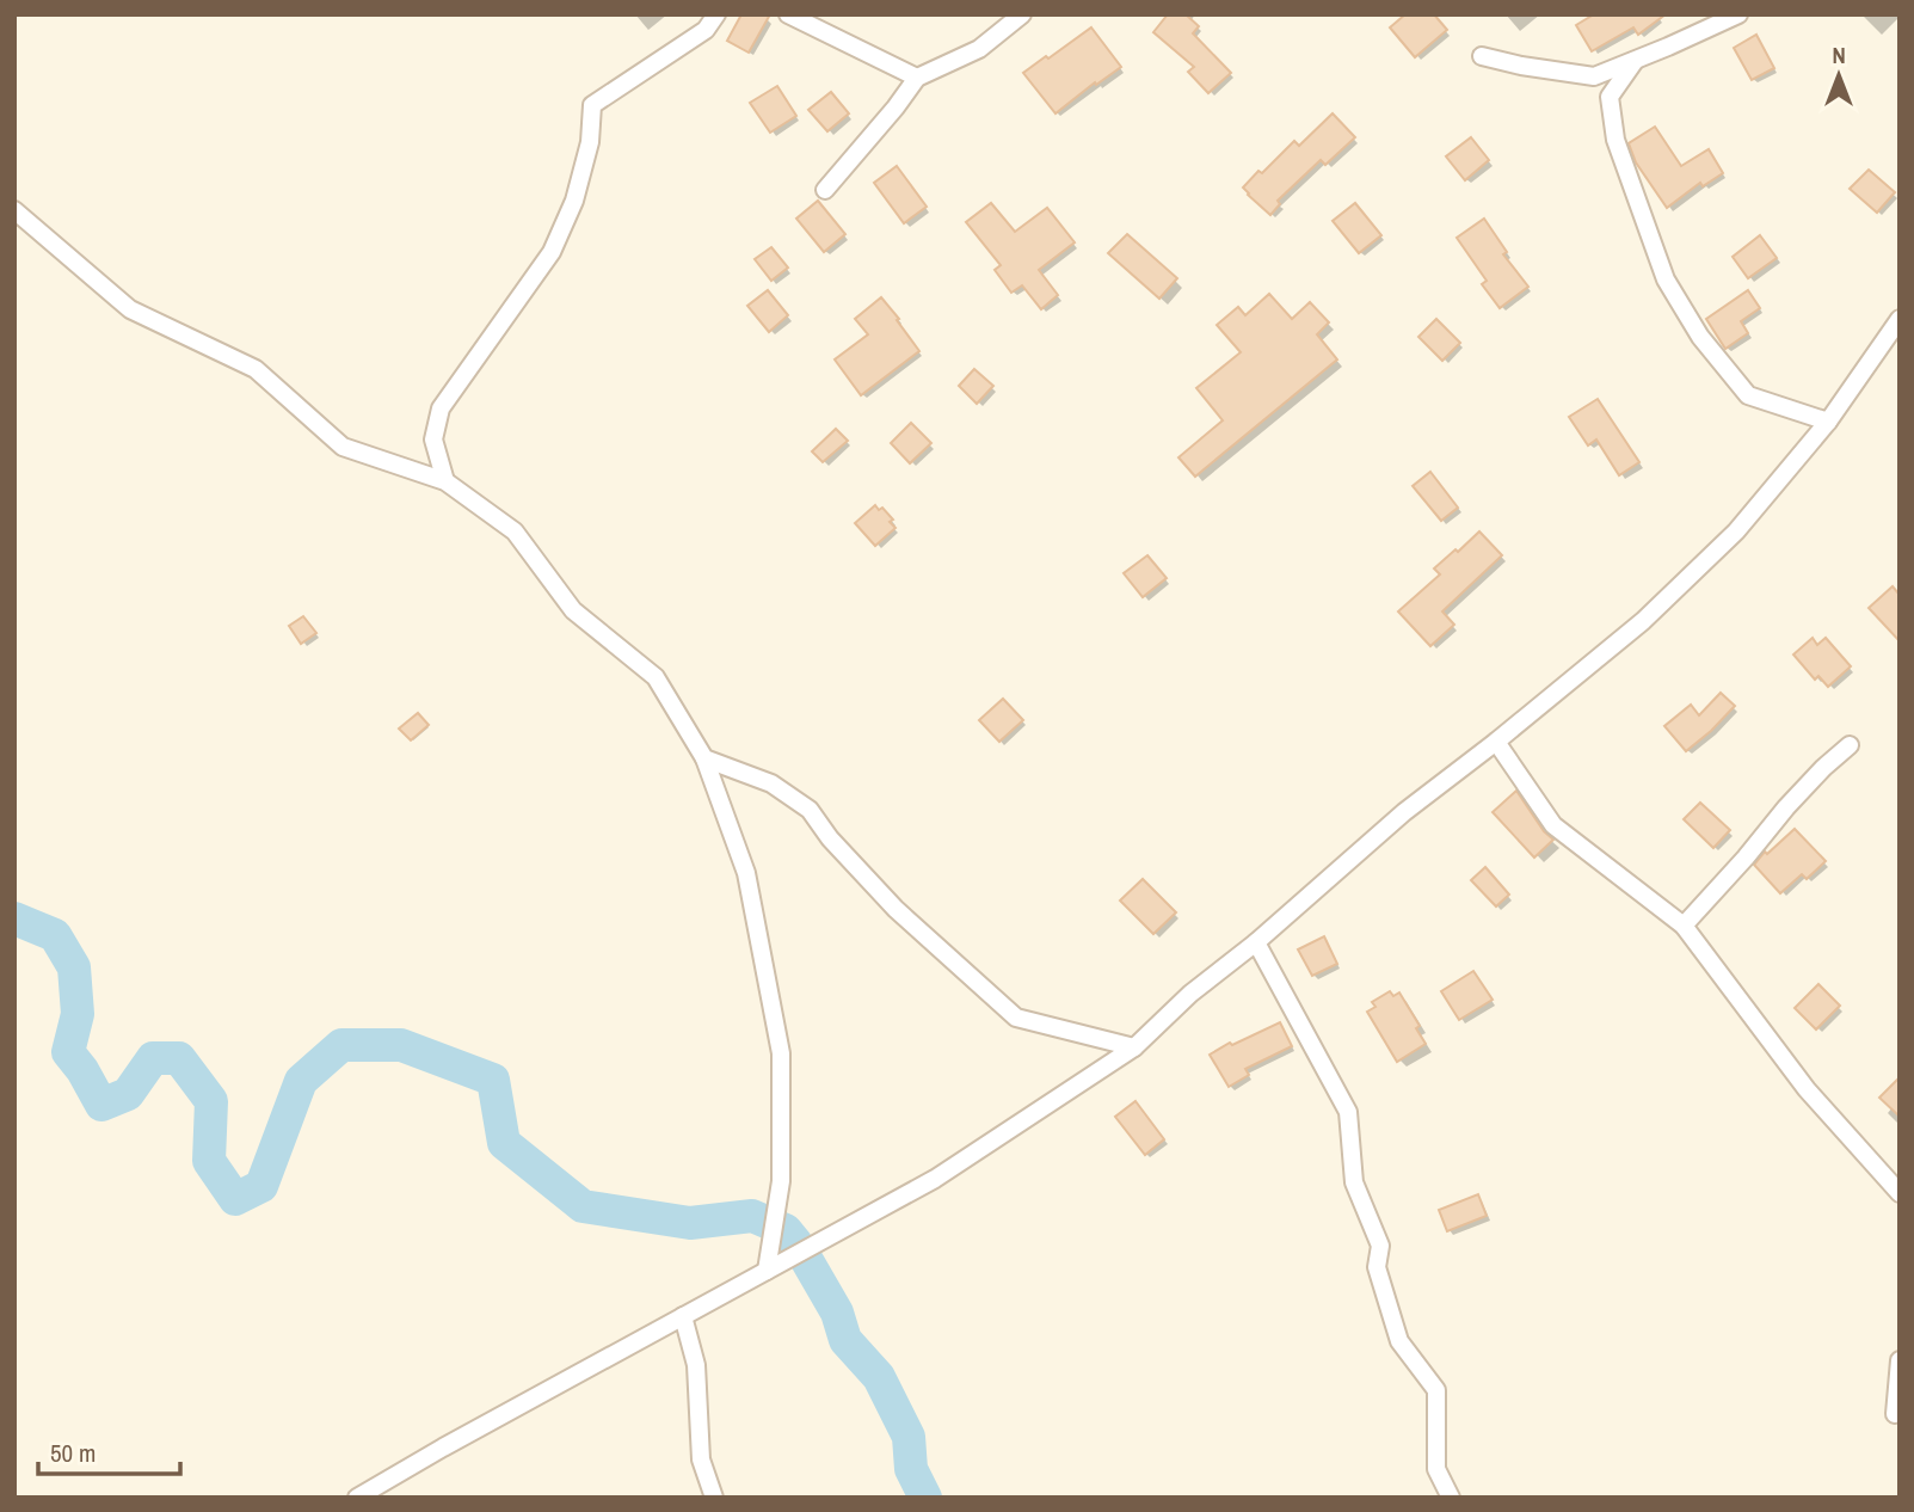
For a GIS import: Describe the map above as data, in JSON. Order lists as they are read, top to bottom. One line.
{"scale_bar":"50 m","north":"top"}
